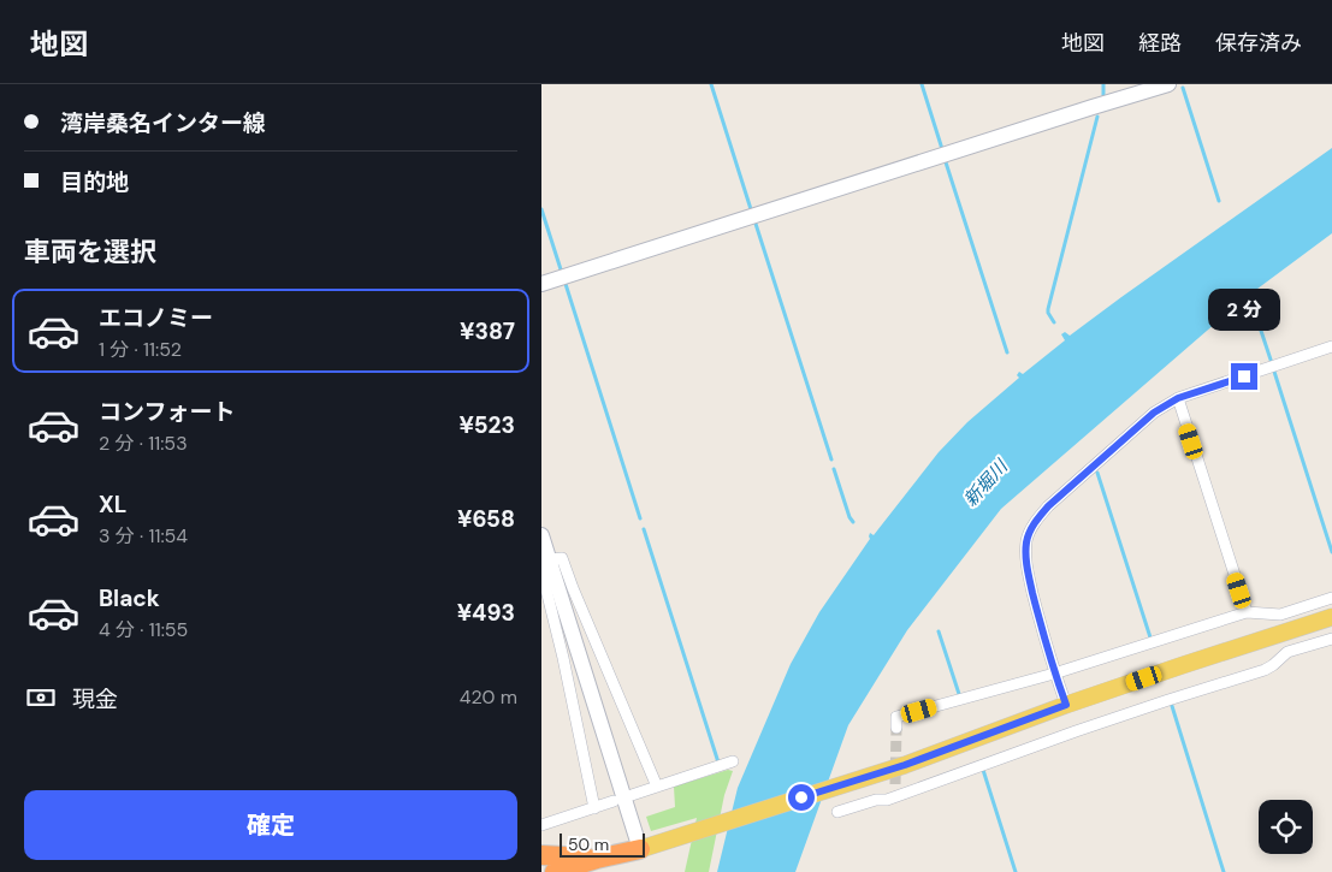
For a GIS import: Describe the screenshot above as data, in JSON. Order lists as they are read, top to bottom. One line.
{"water":["新堀川"],"scale_bar":"50 m","page":{"header":"地図","nav":["地図","経路","保存済み"],"banner":["湾岸桑名インター線","目的地"],"heading":"車両を選択","list":[{"name":"エコノミー","note":"1 分 · 11:52","value":"¥387"},{"name":"コンフォート","note":"2 分 · 11:53","value":"¥523"},{"name":"XL","note":"3 分 · 11:54","value":"¥658"},{"name":"Black","note":"4 分 · 11:55","value":"¥493"}],"bubble":"2 分","pay":["現金","420 m"],"buttons":"確定","scale":"50 m"}}
